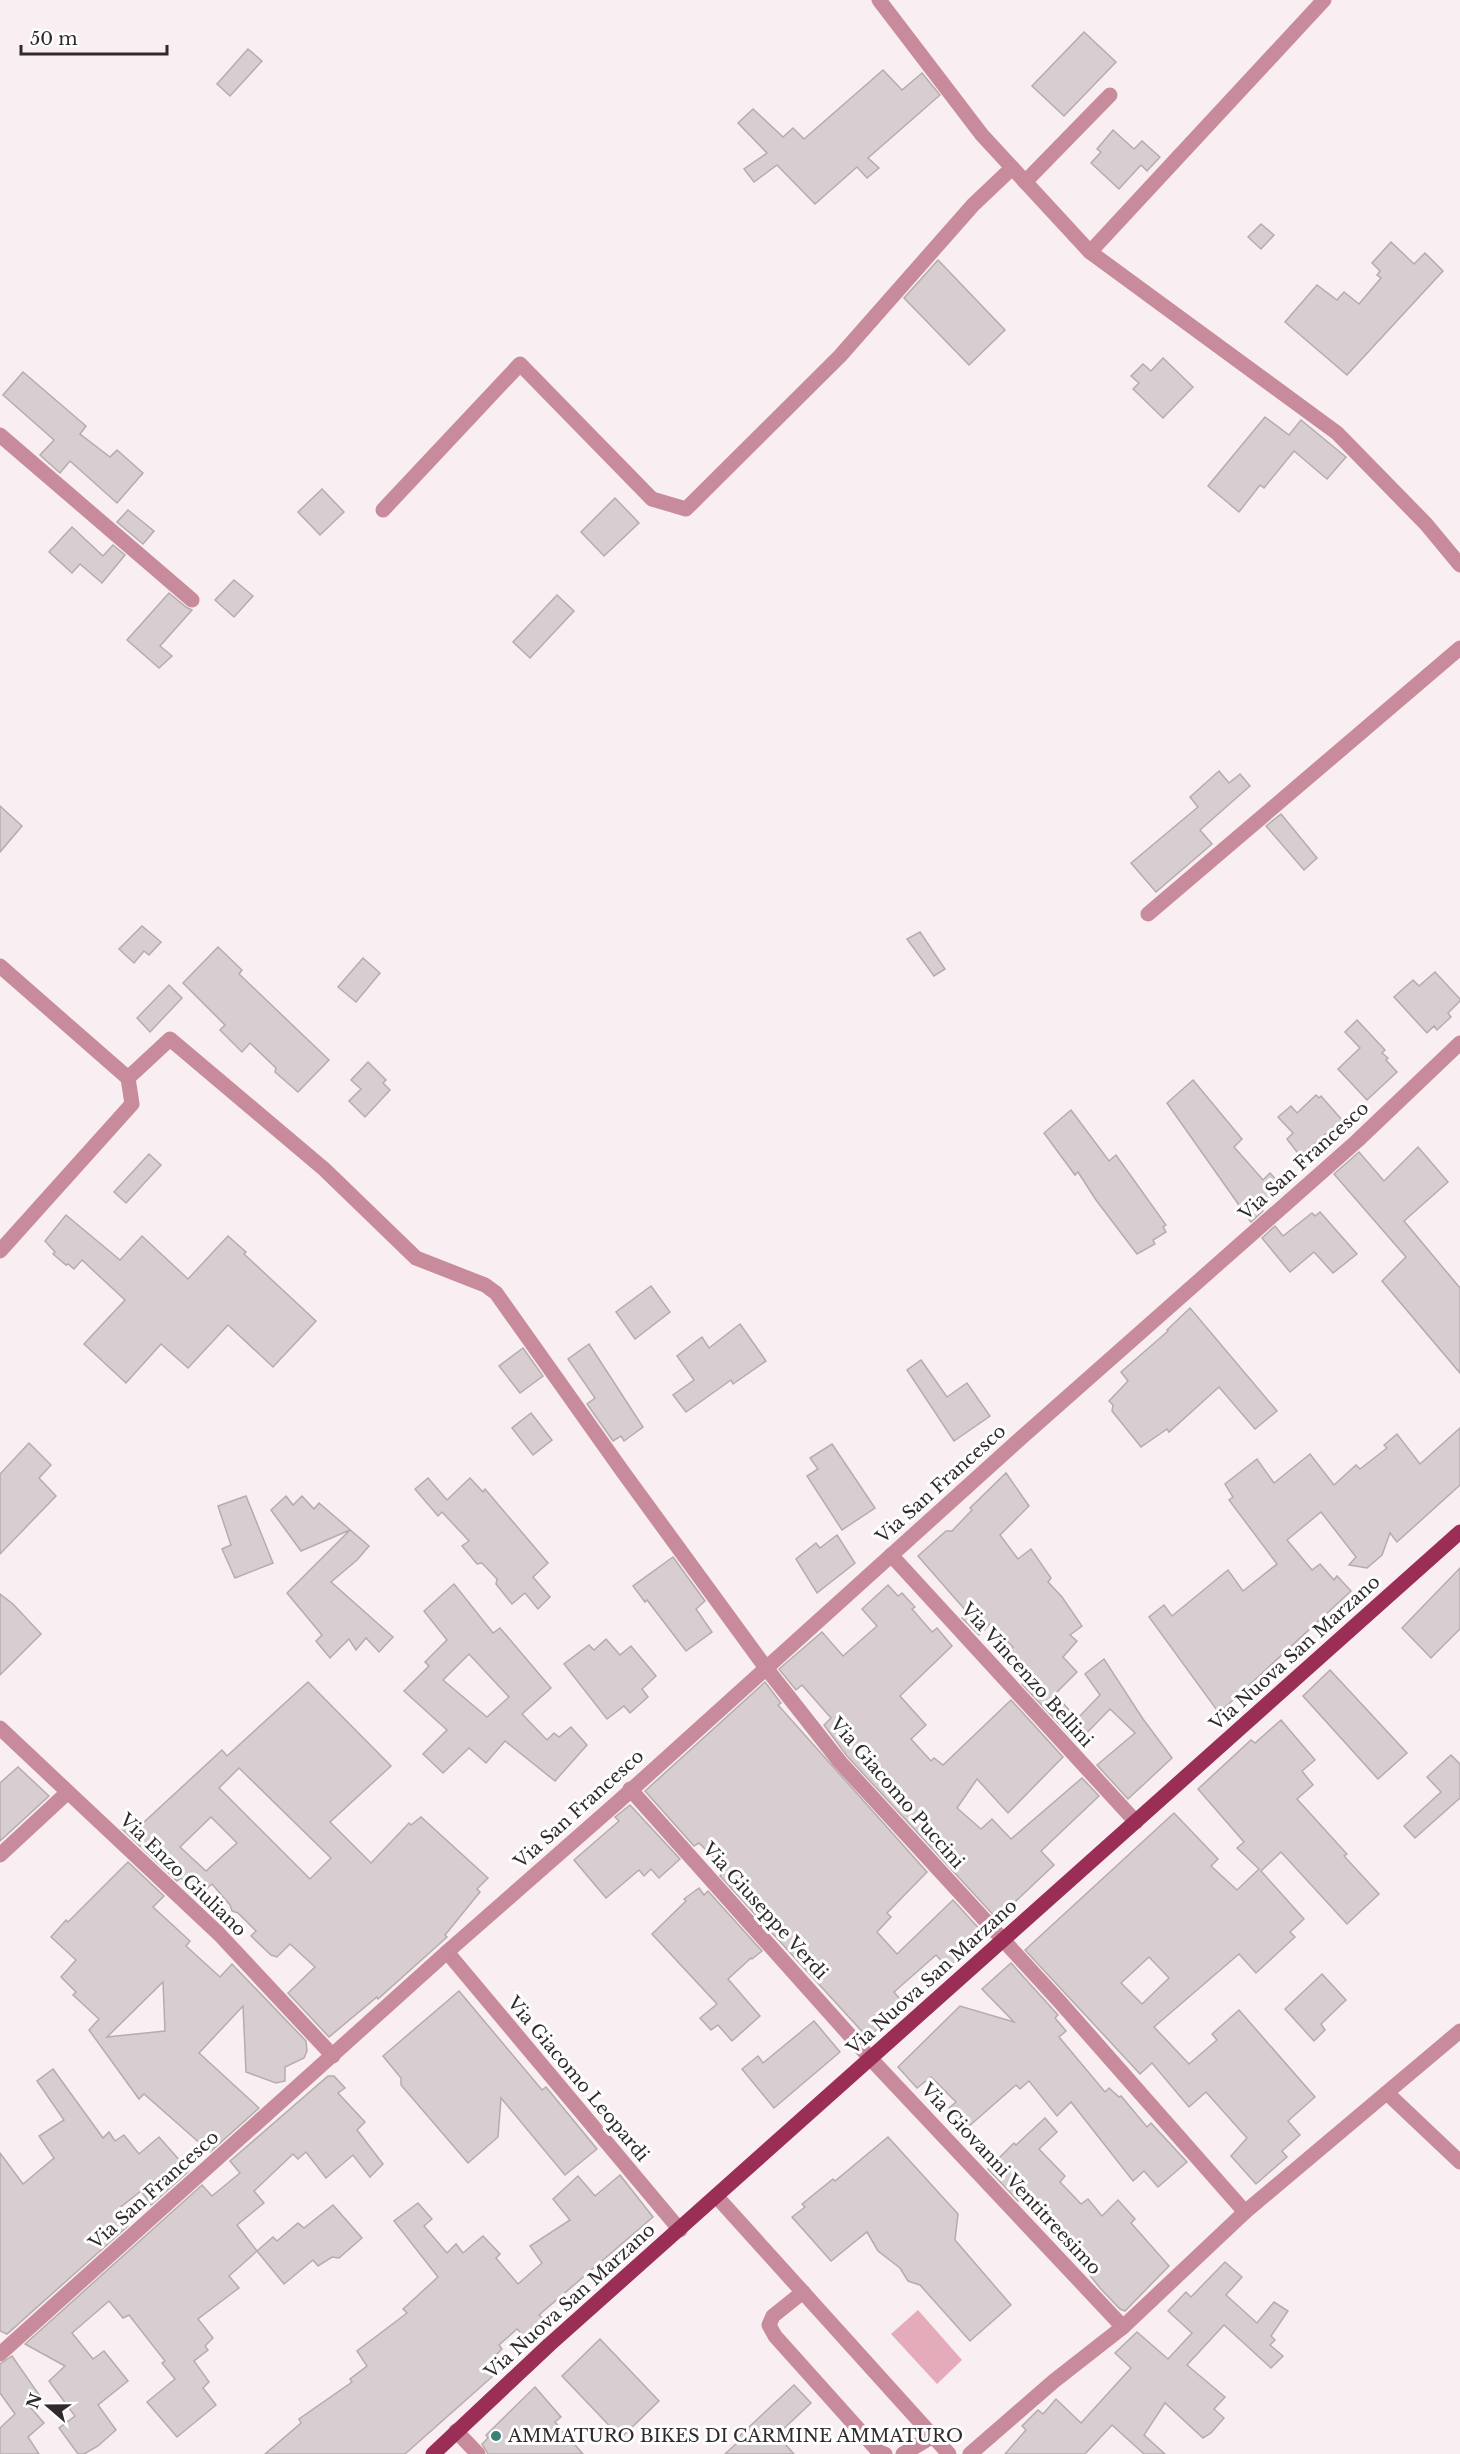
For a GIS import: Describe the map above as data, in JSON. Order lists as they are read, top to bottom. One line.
{"streets":{"main road":["Via Nuova San Marzano"],"street":["Via San Francesco","Via Vincenzo Bellini","Via Giacomo Puccini","Via Enzo Giuliano","Via Giuseppe Verdi","Via Giacomo Leopardi","Via Giovanni Ventitreesimo"]},"crossings":[["Via San Francesco","Via Vincenzo Bellini"],["Via San Francesco","Via Giacomo Puccini"],["Via San Francesco","Via Enzo Giuliano"],["Via San Francesco","Via Giuseppe Verdi"],["Via San Francesco","Via Giacomo Leopardi"],["Via Nuova San Marzano","Via Vincenzo Bellini"],["Via Nuova San Marzano","Via Giacomo Puccini"],["Via Nuova San Marzano","Via Giuseppe Verdi"],["Via Nuova San Marzano","Via Giacomo Leopardi"],["Via Nuova San Marzano","Via Giovanni Ventitreesimo"],["Via Giuseppe Verdi","Via Giovanni Ventitreesimo"]],"places":["AMMATURO BIKES DI CARMINE AMMATURO"],"scale_bar":"50 m","north":"left"}
